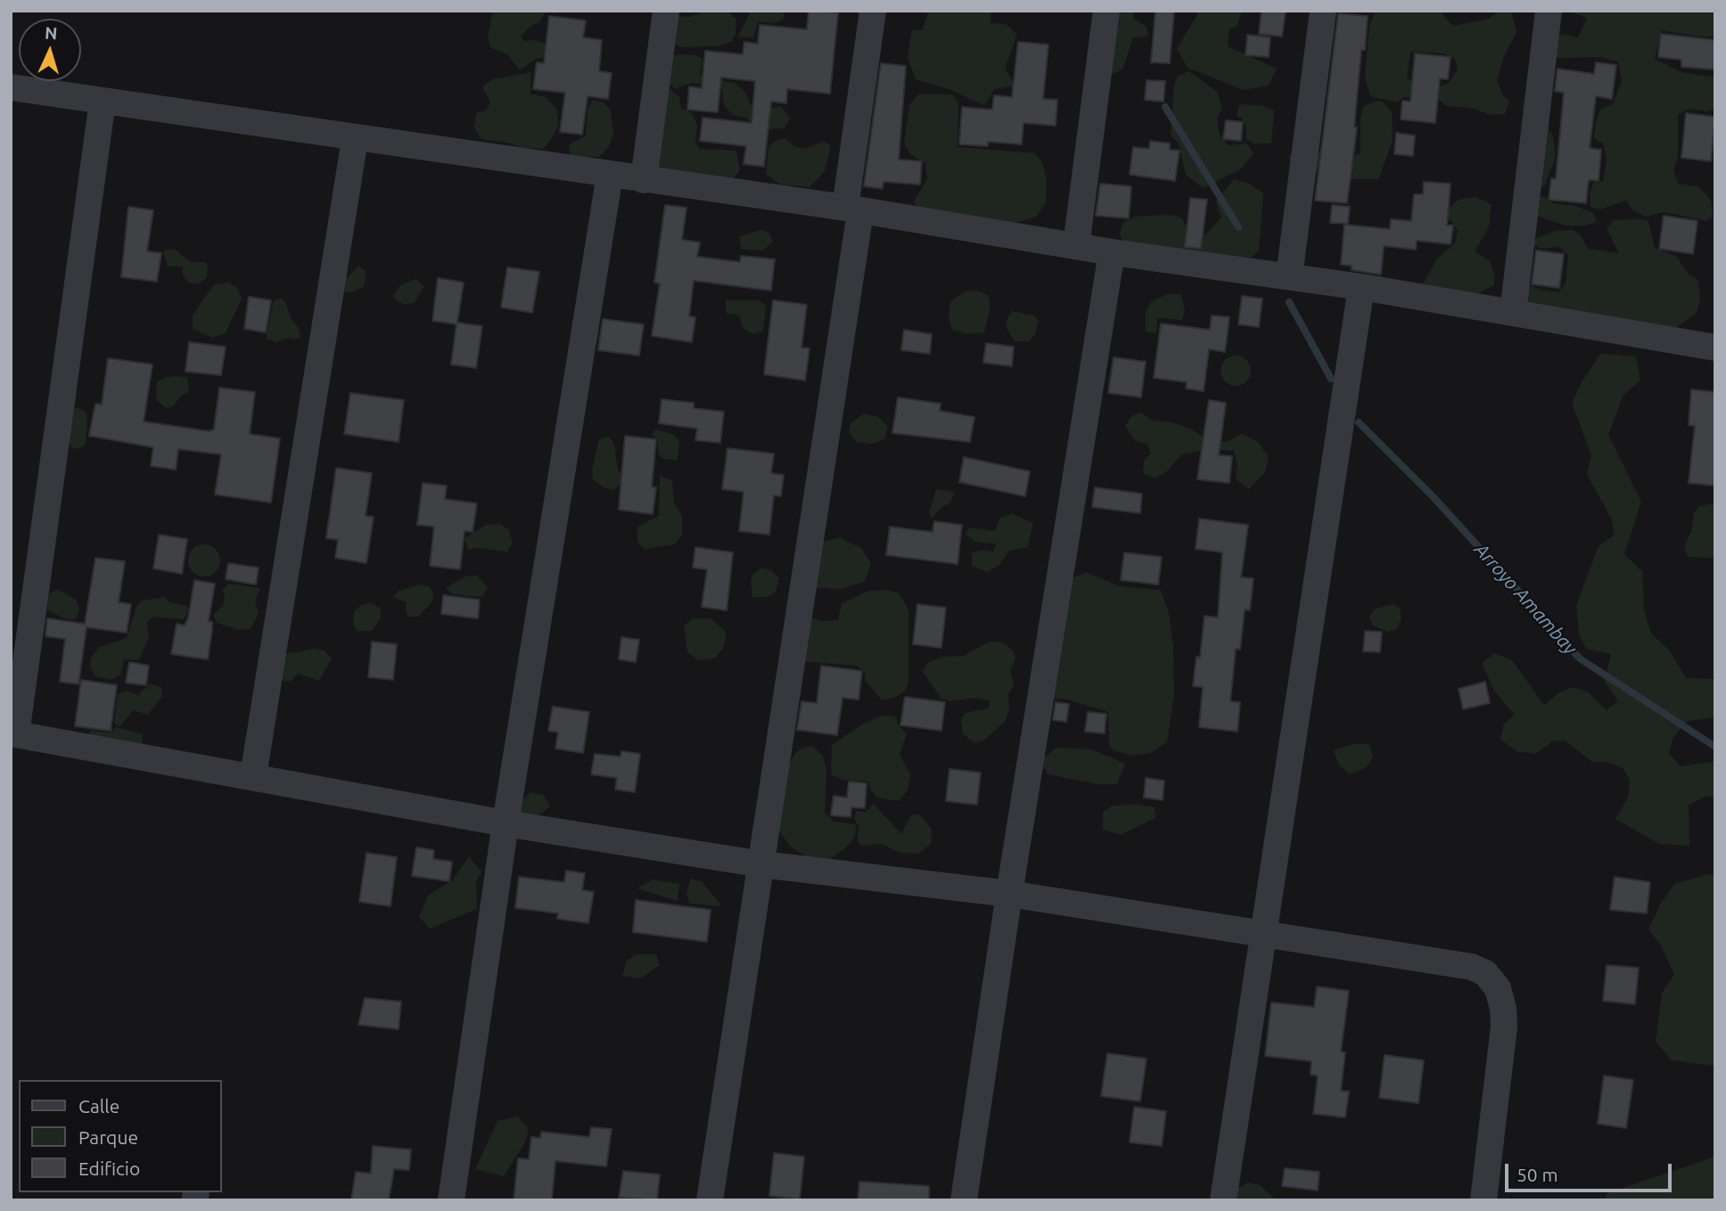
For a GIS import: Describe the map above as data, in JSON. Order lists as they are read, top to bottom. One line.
{"water":["Arroyo Amambay"],"legend":["Calle","Parque","Edificio"],"scale_bar":"50 m","north":"top"}
